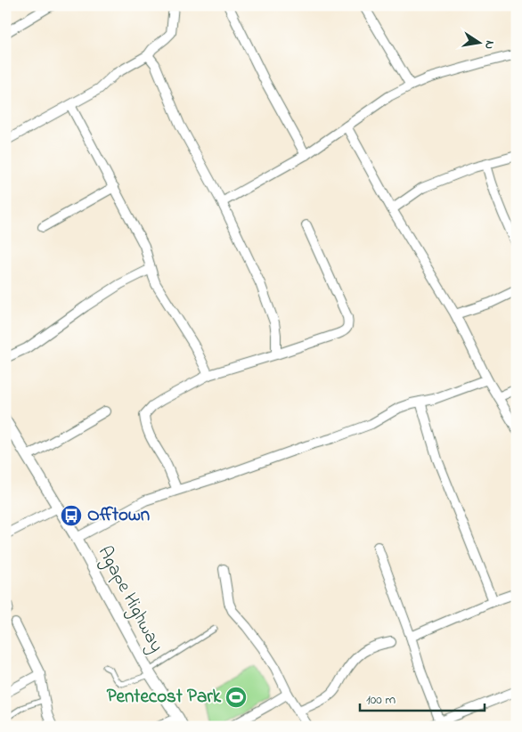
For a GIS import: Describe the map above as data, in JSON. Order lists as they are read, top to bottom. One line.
{"streets":{"street":["Agape Highway"]},"places":{"bus stop":["Offtown"],"sports":["Pentecost Park"]},"scale_bar":"100 m","north":"right"}
